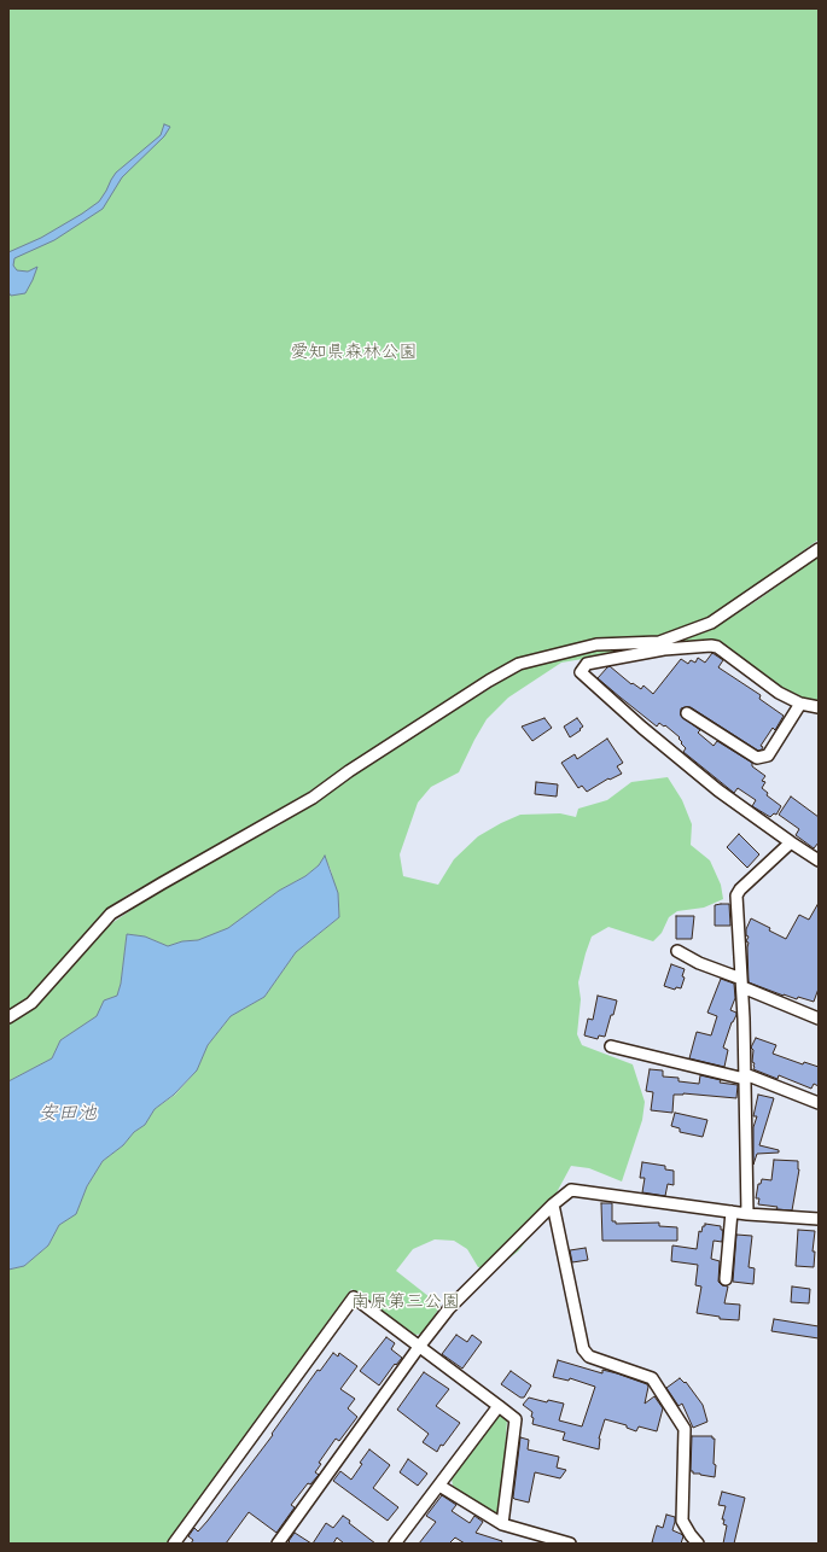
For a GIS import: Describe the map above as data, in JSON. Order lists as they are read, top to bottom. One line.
{"water":["安田池"],"parks":["愛知県森林公園","南原第三公園"]}
